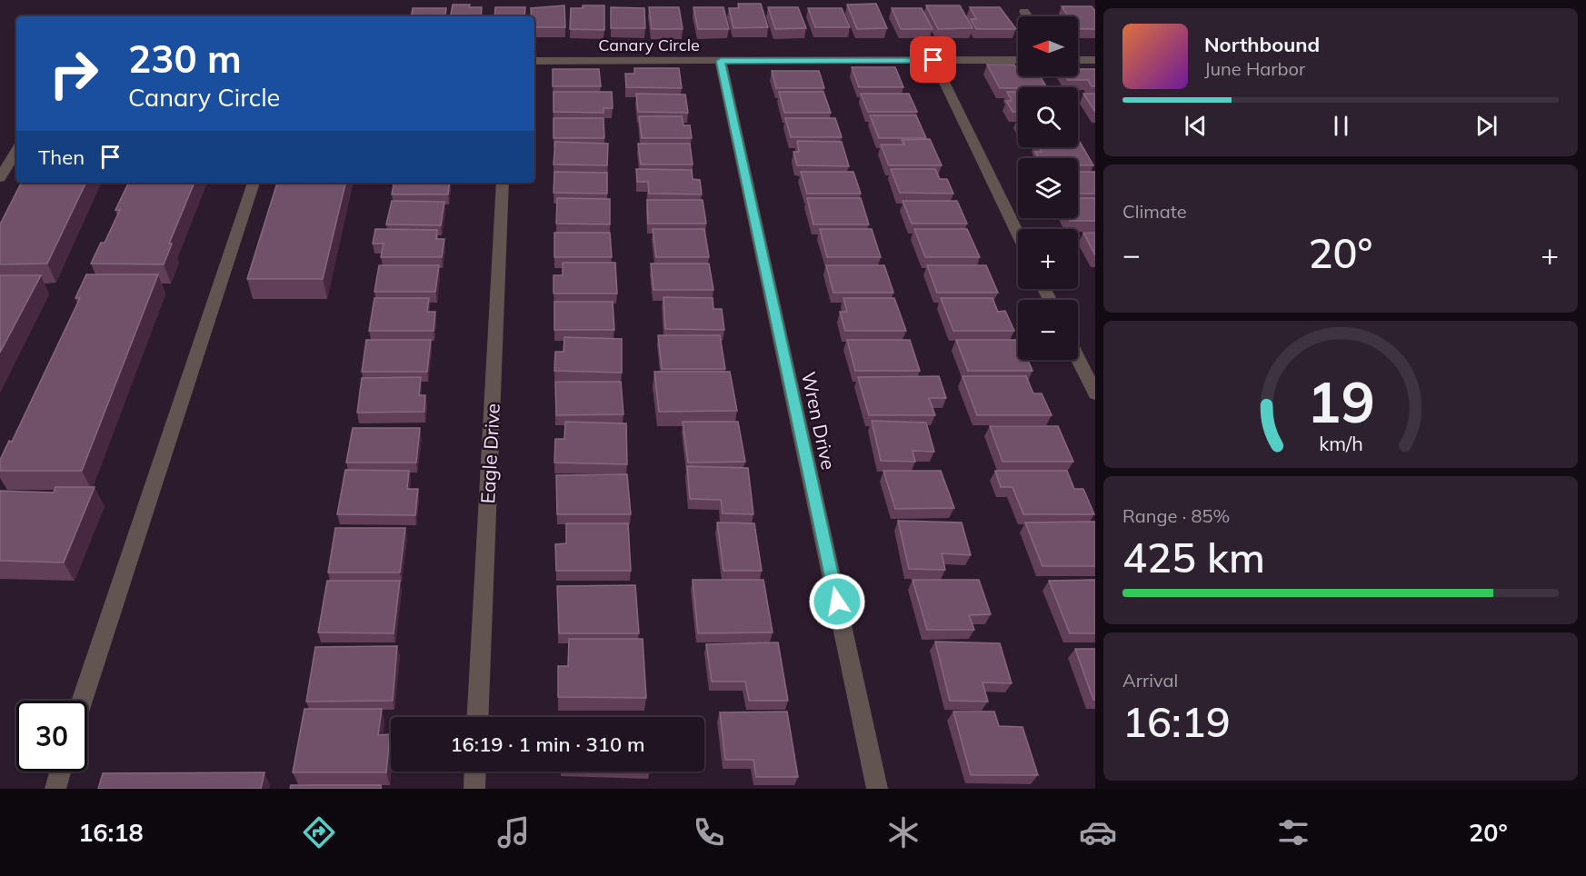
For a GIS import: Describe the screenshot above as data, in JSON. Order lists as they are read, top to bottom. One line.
{"streets":{"street":["Canary Circle","Wren Drive","Eagle Drive"]},"crossings":[["Canary Circle","Wren Drive"]],"north":"left","page":{"map_buttons":["+","−"],"turn":["230 m","Canary Circle"],"song":["Northbound","June Harbor"],"then":"Then","tile":["Climate",["Range · 85%","425 km"],["Arrival","16:19"]],"heat":["−","20°","+"],"limit":"30","trip":"16:19 · 1 min · 310 m","tabs":["16:18","20°"],"gauge":["19","km/h"]}}
